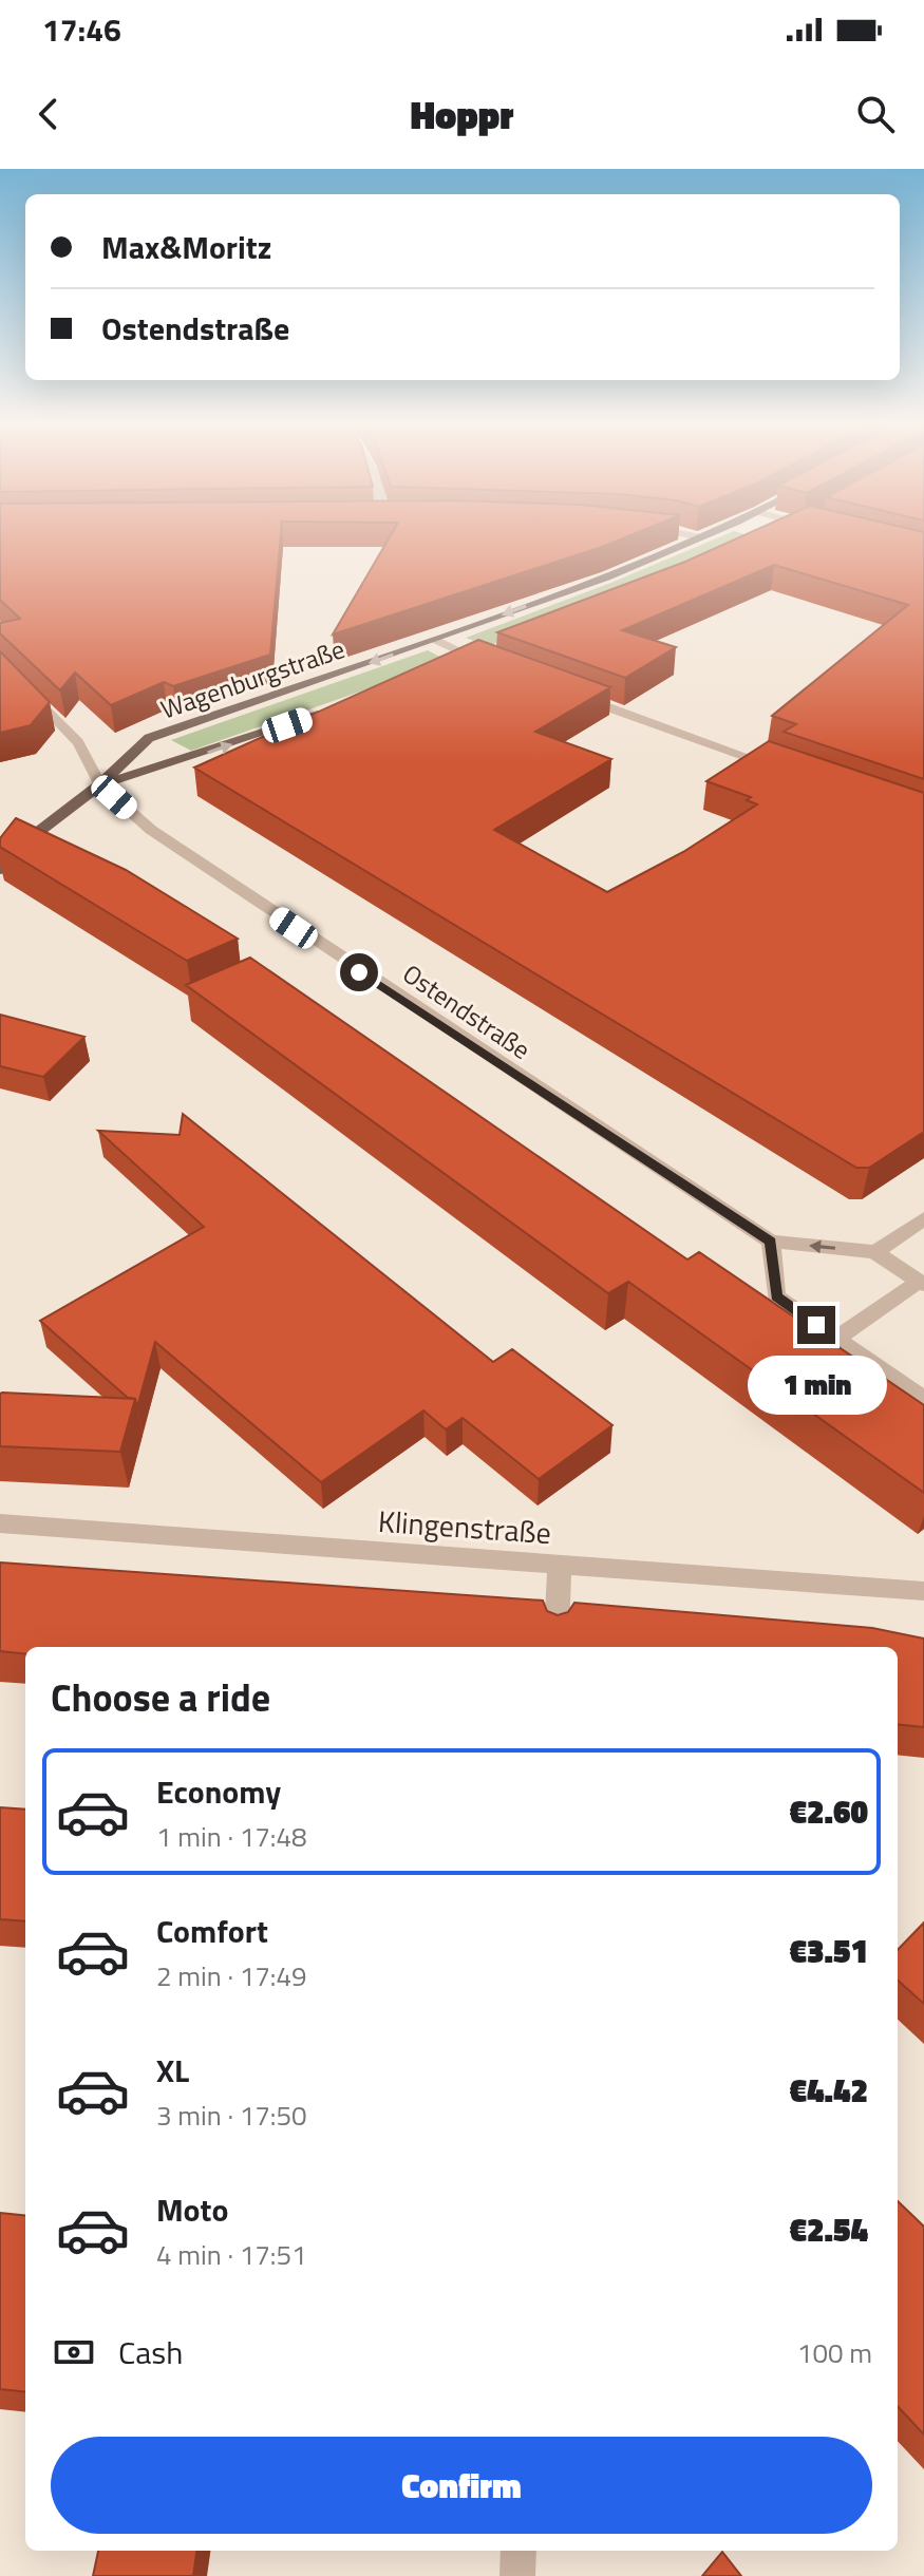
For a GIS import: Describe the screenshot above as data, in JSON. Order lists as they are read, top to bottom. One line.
{"streets":{"main road":["Wagenburgstraße"],"street":["Ostendstraße","Klingenstraße"]},"crossings":[["Wagenburgstraße","Ostendstraße"]],"page":{"status":"17:46","header":"Hoppr","banner":["Max&Moritz","Ostendstraße"],"bubble":"1 min","heading":"Choose a ride","list":[{"name":"Economy","note":"1 min · 17:48","value":"€2.60"},{"name":"Comfort","note":"2 min · 17:49","value":"€3.51"},{"name":"XL","note":"3 min · 17:50","value":"€4.42"},{"name":"Moto","note":"4 min · 17:51","value":"€2.54"}],"pay":["Cash","100 m"],"buttons":"Confirm"}}
